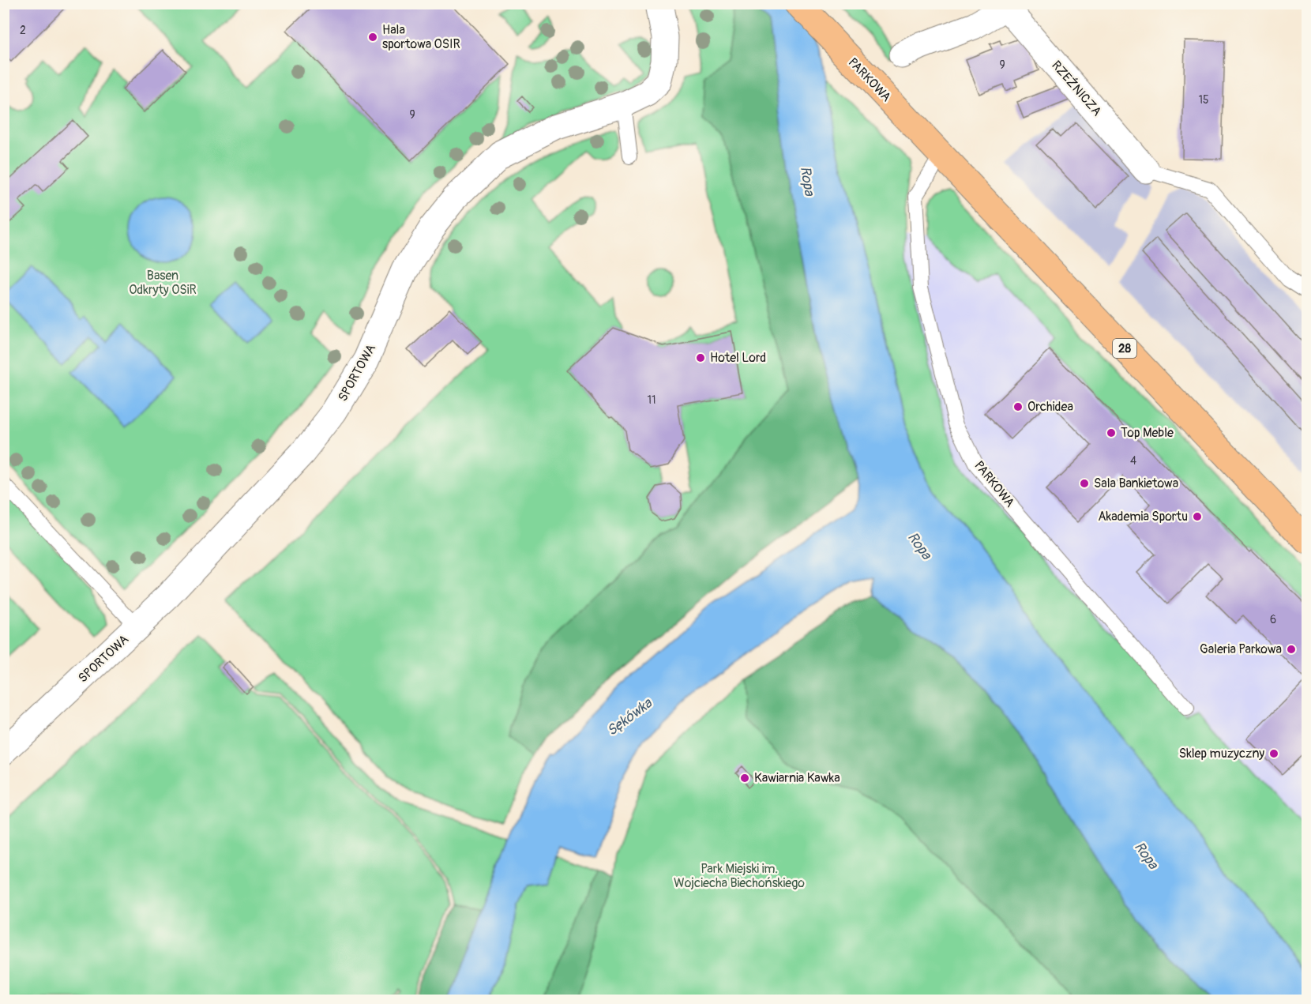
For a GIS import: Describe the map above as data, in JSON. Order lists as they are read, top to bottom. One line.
{"streets":{"main road":["PARKOWA","28"],"street":["RZEŹNICZA","SPORTOWA"]},"water":["Ropa","Sękówka"],"parks":["Basen Odkryty OSiR","Park Miejski im. Wojciecha Biechońskiego"],"places":["Hala sportowa OSIR","Hotel Lord","Orchidea","Top Meble","Sala Bankietowa","Akademia Sportu","Galeria Parkowa","Sklep muzyczny","Kawiarnia Kawka"],"house_numbers":["2","9","15","9","11","4","6"]}
